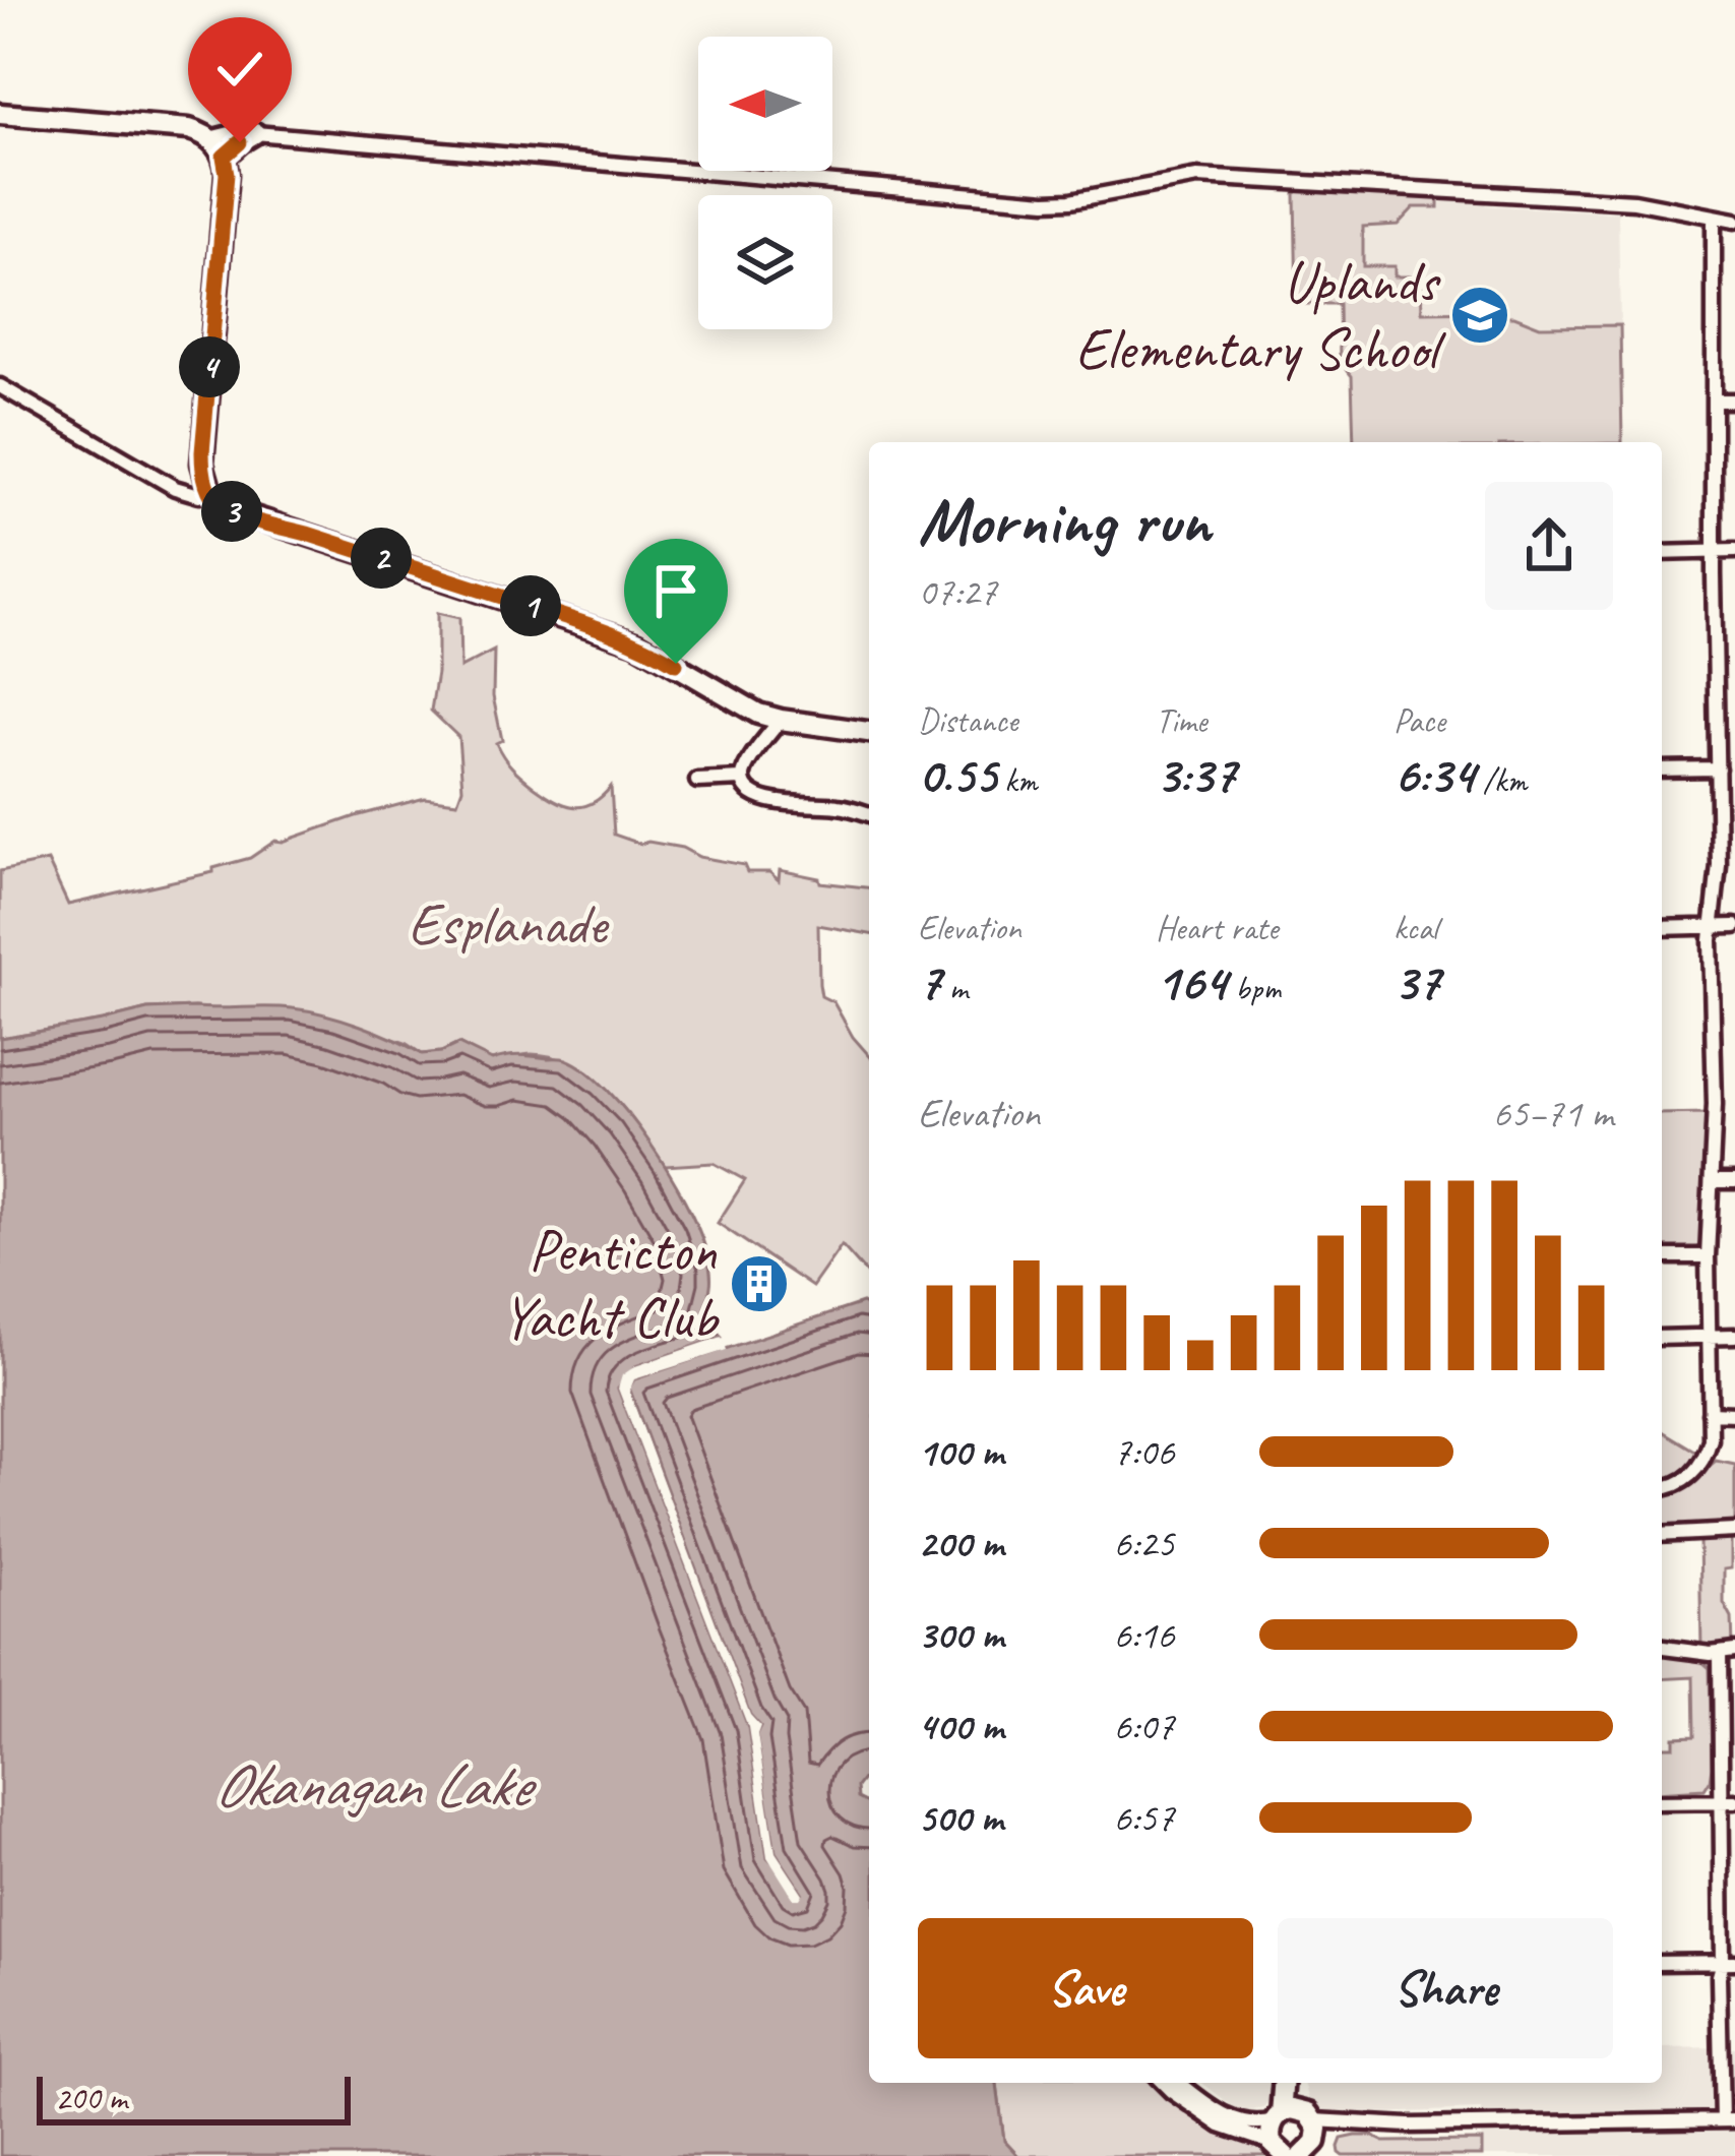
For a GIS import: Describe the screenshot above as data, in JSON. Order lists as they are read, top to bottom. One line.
{"water":["Okanagan Lake"],"parks":["Esplanade"],"places":{"school or university":["Uplands Elementary School"],"building":["Penticton Yacht Club"]},"scale_bar":"200 m","north":"left","page":{"pins":["4","3","2","1"],"heading":["Morning run","07:27"],"stats":[["Distance","0.55 km"],["Time","3:37"],["Pace","6:34 /km"],["Elevation","7 m"],["Heart rate","164 bpm"],["kcal","37"]],"chart":["Elevation","65–71 m"],"list":[{"name":"100 m","note":"7:06"},{"name":"200 m","note":"6:25"},{"name":"300 m","note":"6:16"},{"name":"400 m","note":"6:07"},{"name":"500 m","note":"6:57"}],"buttons":["Save","Share"],"scale":"200 m"}}
